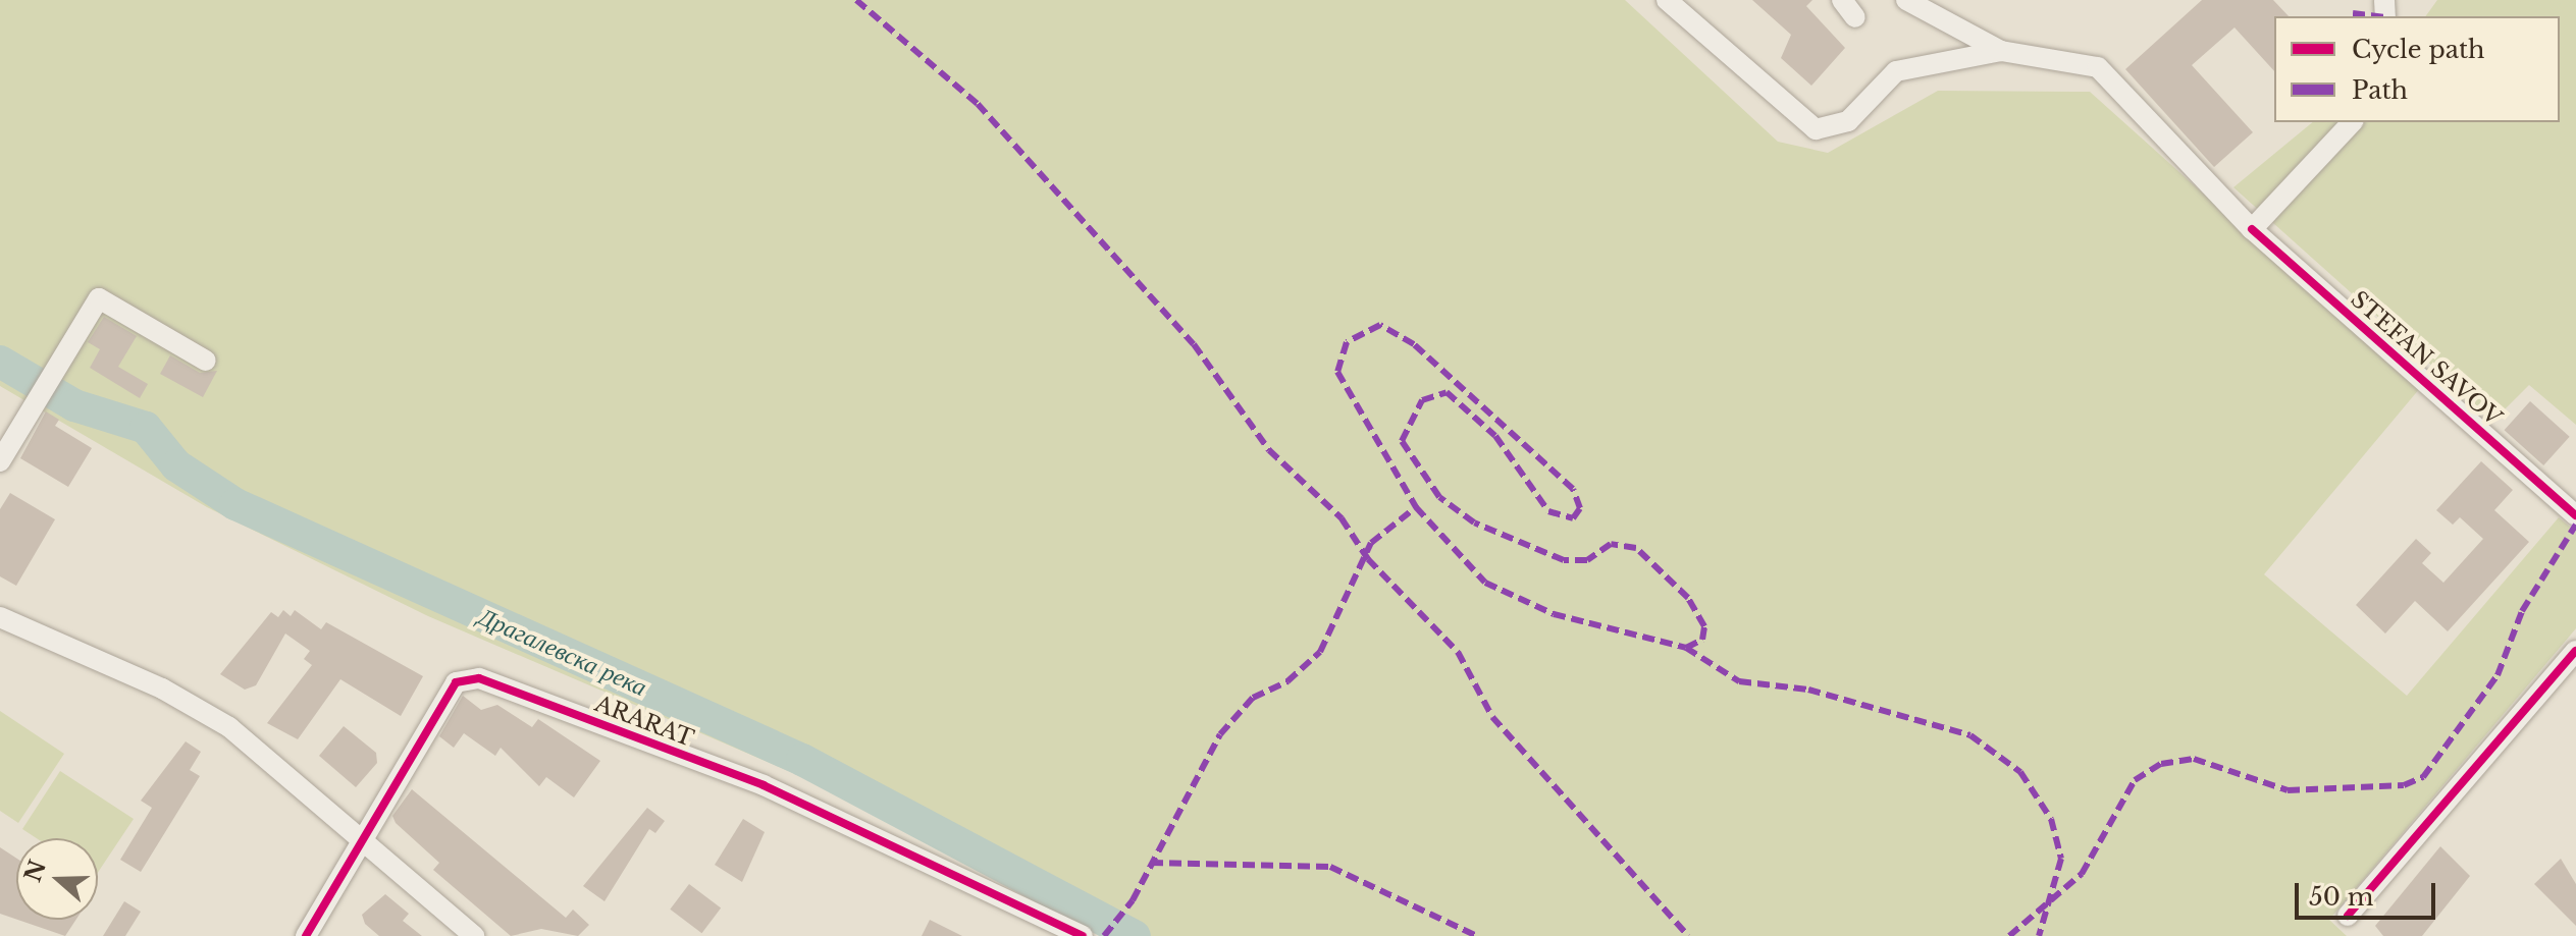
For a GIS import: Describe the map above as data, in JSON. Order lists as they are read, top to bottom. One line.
{"streets":{"street":["STEFAN SAVOV","ARARAT"]},"water":["Драгалевска река"],"legend":["Cycle path","Path"],"scale_bar":"50 m","north":"left"}
